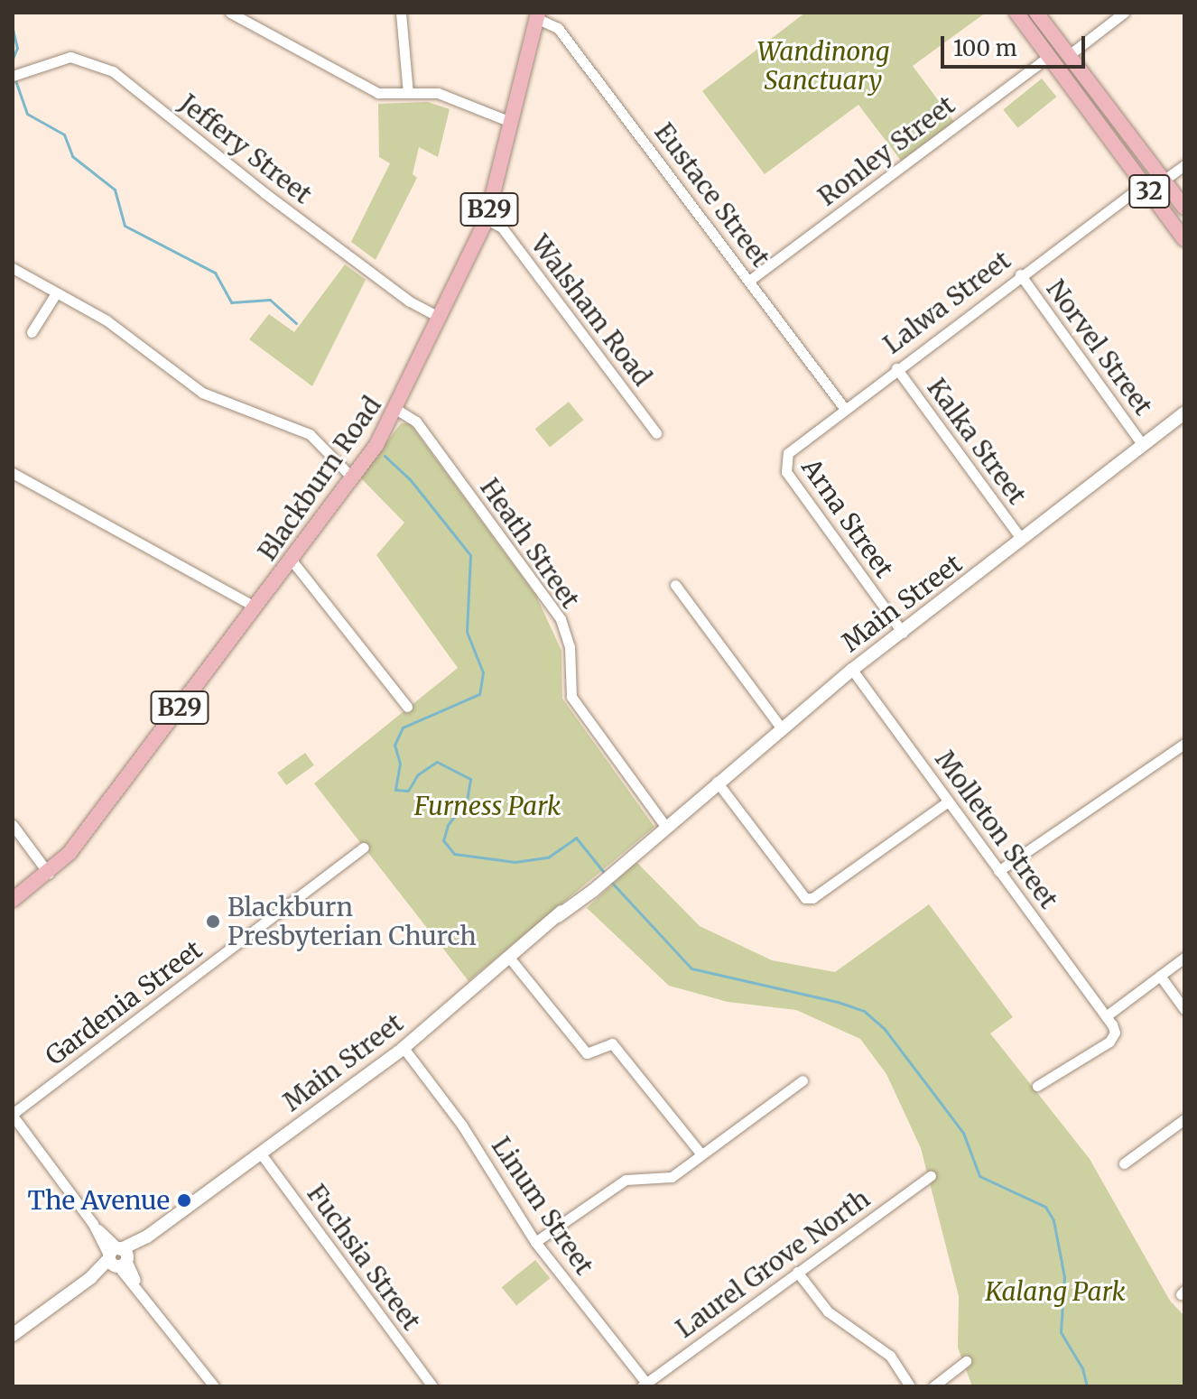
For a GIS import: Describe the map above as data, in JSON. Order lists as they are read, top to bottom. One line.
{"streets":{"main road":["32","B29","Blackburn Road"],"street":["Jeffery Street","Ronley Street","Eustace Street","Lalwa Street","Walsham Road","Norvel Street","Kalka Street","Arna Street","Heath Street","Main Street","Molleton Street","Gardenia Street","Linum Street","Fuchsia Street","Laurel Grove North"]},"crossings":[["Jeffery Street","Blackburn Road"],["Ronley Street","32"],["Ronley Street","Eustace Street"],["32","Lalwa Street"],["Eustace Street","Lalwa Street"],["Eustace Street","Blackburn Road"],["Lalwa Street","Norvel Street"],["Lalwa Street","Kalka Street"],["Lalwa Street","Arna Street"],["Walsham Road","Blackburn Road"],["Norvel Street","Main Street"],["Kalka Street","Main Street"],["Blackburn Road","Heath Street"],["Arna Street","Main Street"],["Heath Street","Main Street"],["Main Street","Molleton Street"],["Main Street","Linum Street"],["Main Street","Fuchsia Street"],["Linum Street","Laurel Grove North"]],"parks":["Wandinong Sanctuary","Furness Park","Kalang Park"],"places":["Blackburn Presbyterian Church","The Avenue"],"scale_bar":"100 m"}
